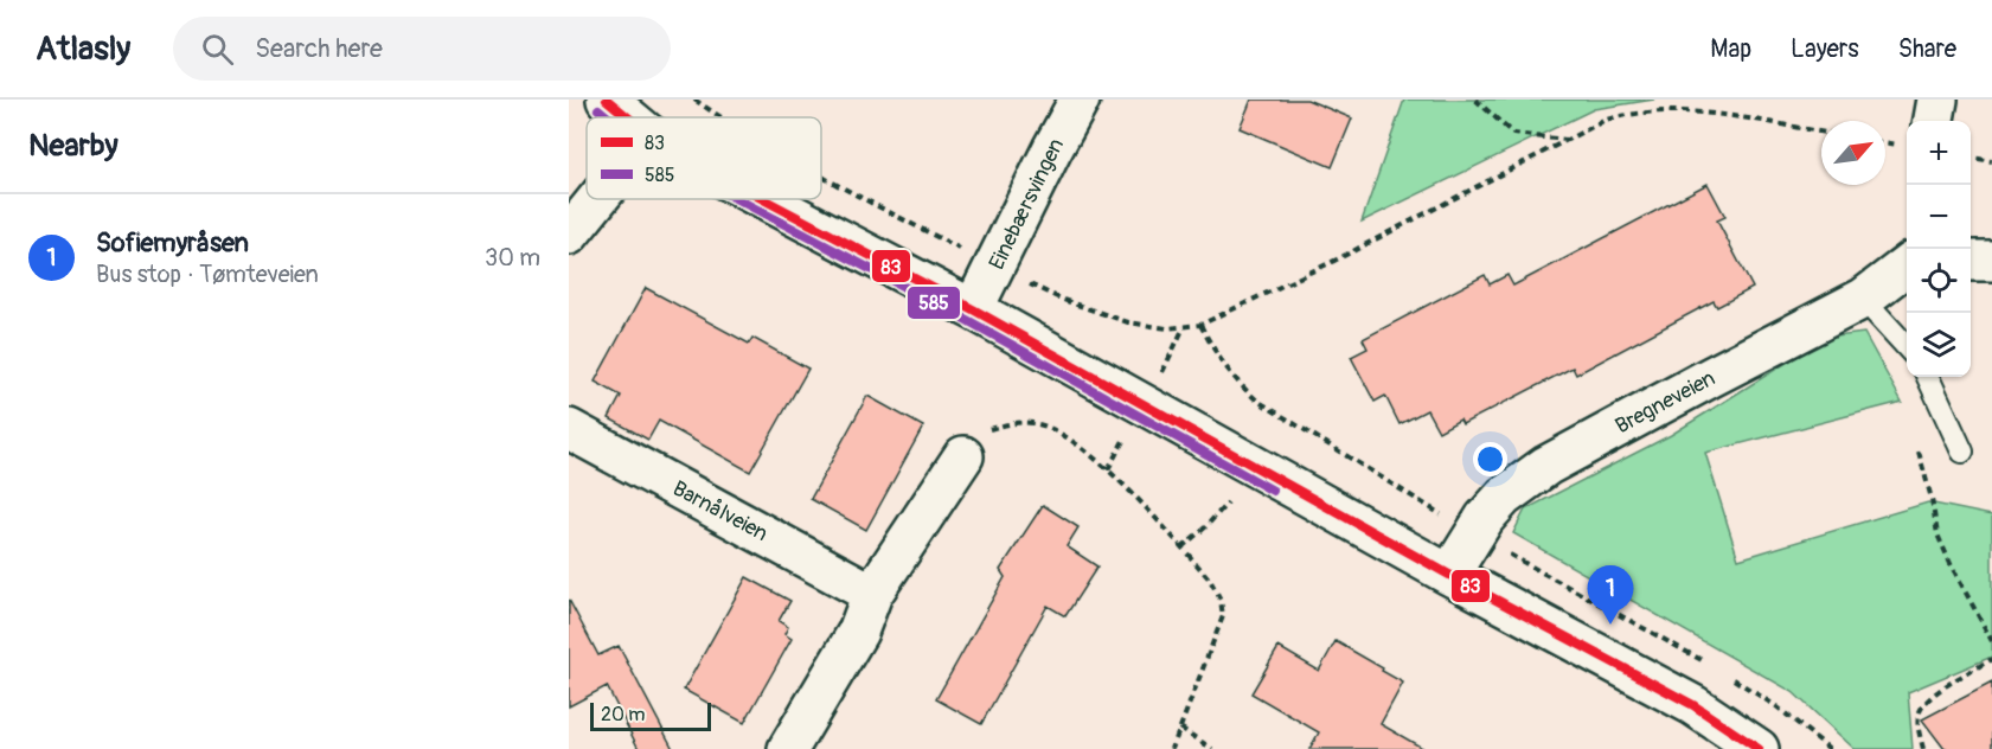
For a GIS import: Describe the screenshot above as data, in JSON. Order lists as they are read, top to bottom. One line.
{"streets":{"street":["Einebærsvingen","Bregneveien","Barnålveien"]},"lines":["transit line 83","transit line 585"],"legend":["83","585"],"scale_bar":"20 m","north":"top right","page":{"header":"Atlasly","search":"Search here","nav":["Map","Layers","Share"],"heading":"Nearby","map_buttons":["+","−"],"list":[{"mark":"1","name":"Sofiemyråsen","note":"Bus stop · Tømteveien","value":"30 m"}],"pins":"1","scale":"20 m"}}
